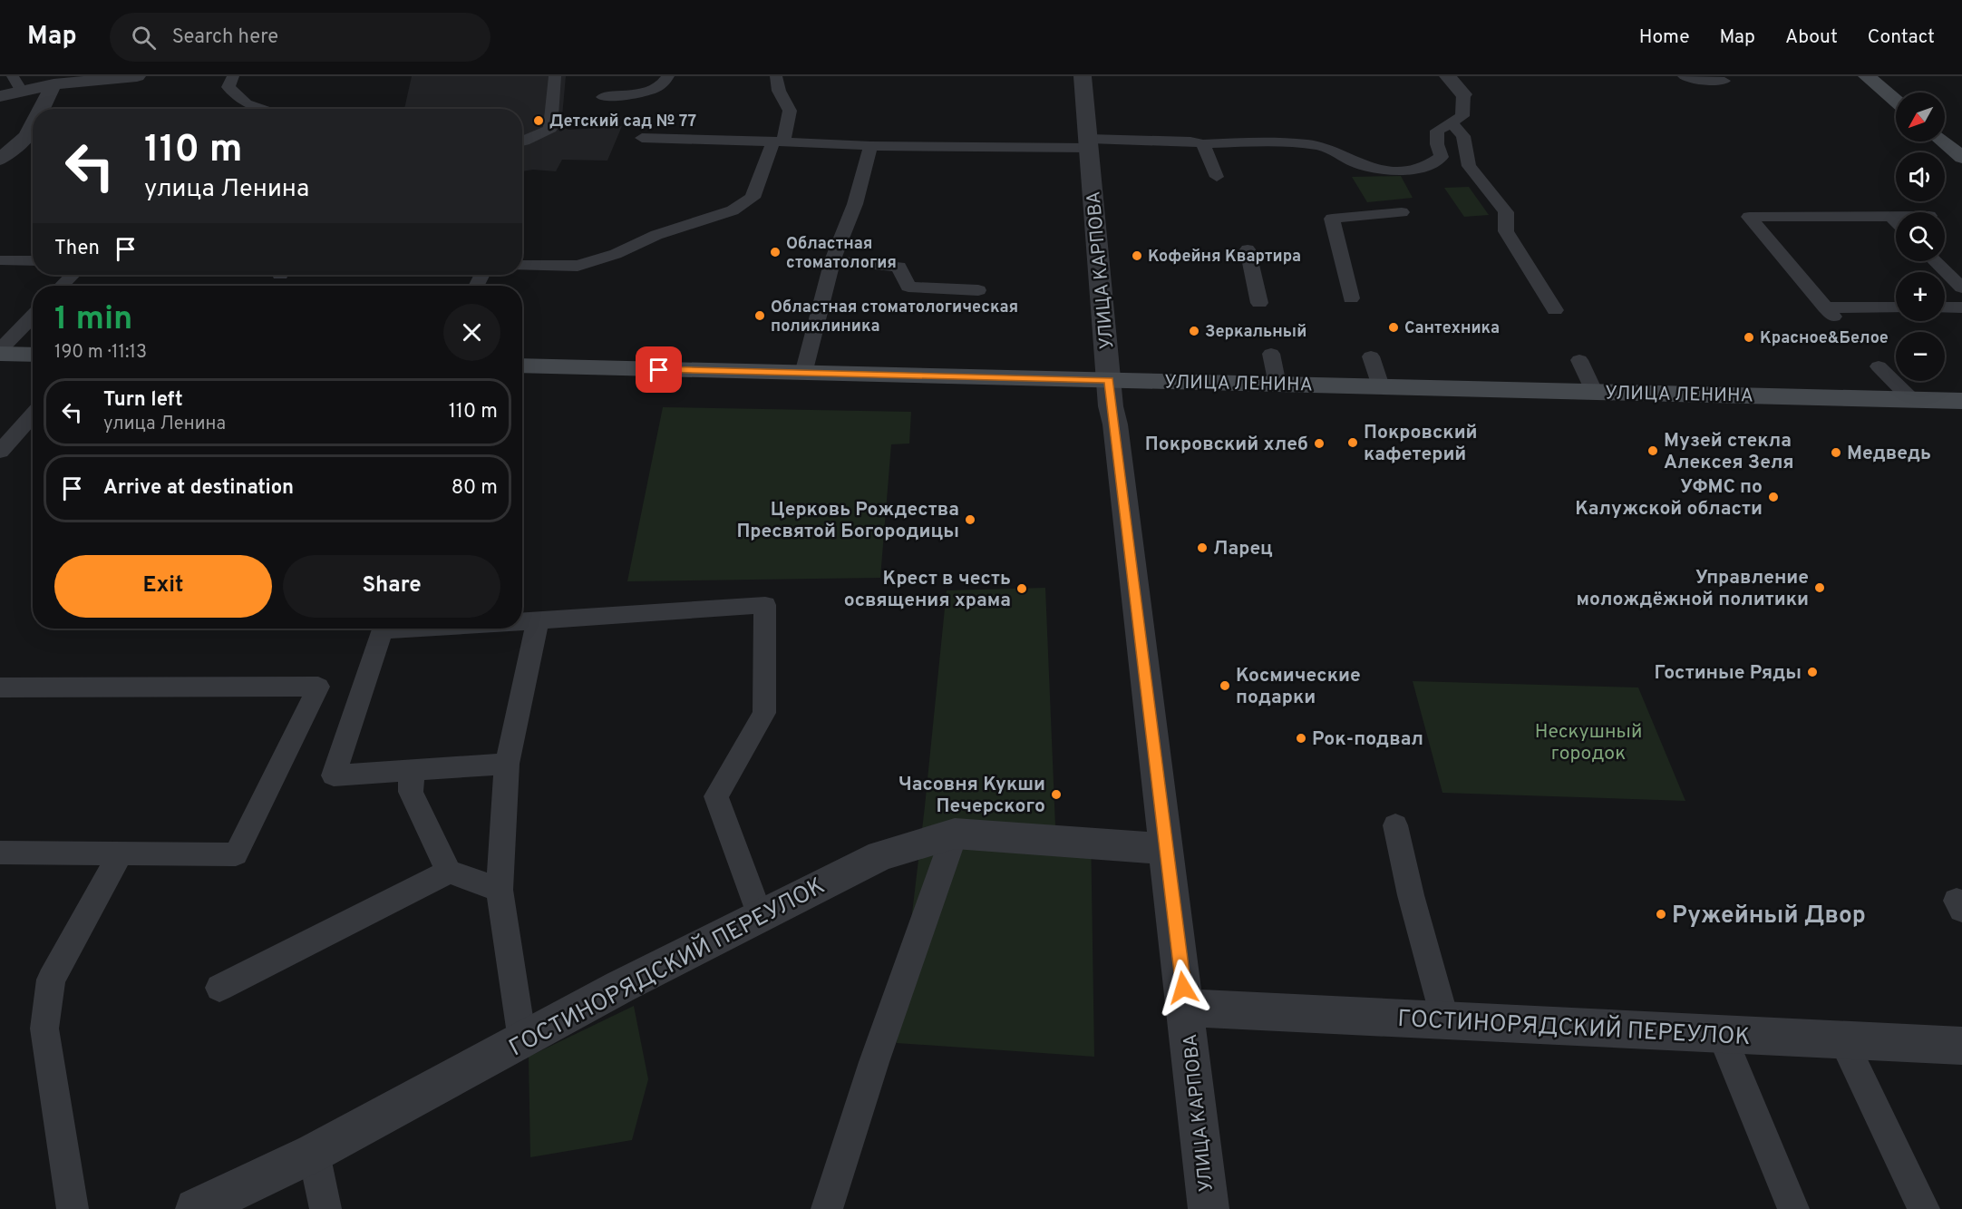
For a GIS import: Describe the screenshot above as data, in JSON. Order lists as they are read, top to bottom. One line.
{"streets":{"main road":["УЛИЦА ЛЕНИНА"],"street":["УЛИЦА КАРПОВА","ГОСТИНОРЯДСКИЙ ПЕРЕУЛОК"]},"crossings":[["УЛИЦА КАРПОВА","УЛИЦА ЛЕНИНА"],["УЛИЦА КАРПОВА","ГОСТИНОРЯДСКИЙ ПЕРЕУЛОК"]],"parks":["Нескушный городок"],"places":["Детский сад № 77","Областная стоматология","Кофейня Квартира","Областная стоматологическая поликлиника","Сантехника","Зеркальный","Красное&Белое","Покровский кафетерий","Покровский хлеб","Музей стекла Алексея Зеля","Медведь","УФМС по Калужской области","Церковь Рождества Пресвятой Богородицы","Ларец","Управление молождёжной политики","Крест в честь освящения храма","Гостиные Ряды","Космические подарки","Рок-подвал","Часовня Кукши Печерского","Ружейный Двор"],"north":"bottom left","page":{"header":"Map","search":"Search here","nav":["Home","Map","About","Contact"],"map_buttons":["+","−"],"turn":["110 m","улица Ленина"],"then":"Then","heading":["1 min","190 m · 11:13"],"list":[{"name":"Turn left","note":"улица Ленина","value":"110 m"},{"name":"Arrive at destination","value":"80 m"}],"buttons":["Exit","Share"]}}
